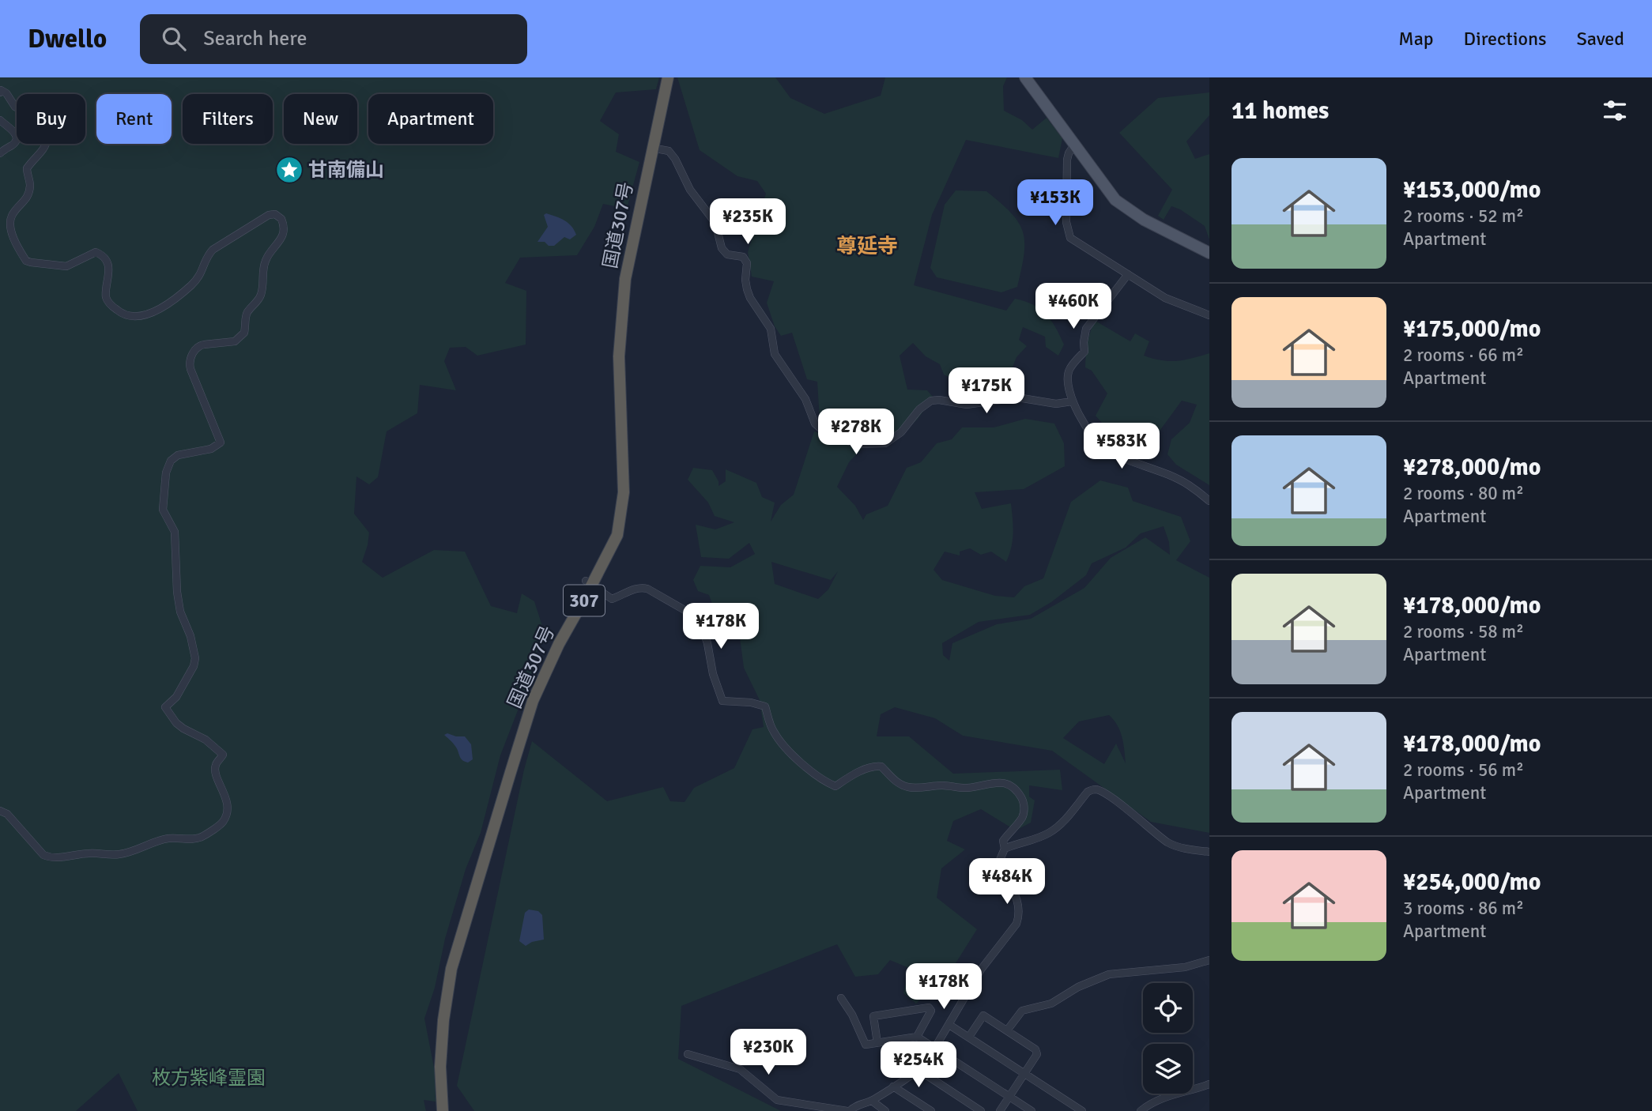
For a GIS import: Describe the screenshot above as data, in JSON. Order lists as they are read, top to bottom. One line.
{"streets":{"highway":["国道307号","307"]},"districts":["尊延寺"],"parks":["枚方紫峰霊園"],"places":{"place":["甘南備山"]},"page":{"header":"Dwello","search":"Search here","nav":["Map","Directions","Saved"],"heading":"11 homes","chip":["Buy","Rent","Filters","New","Apartment"],"list":[{"name":"¥153,000/mo","note":"2 rooms · 52 m² · Apartment"},{"name":"¥175,000/mo","note":"2 rooms · 66 m² · Apartment"},{"name":"¥278,000/mo","note":"2 rooms · 80 m² · Apartment"},{"name":"¥178,000/mo","note":"2 rooms · 58 m² · Apartment"},{"name":"¥178,000/mo","note":"2 rooms · 56 m² · Apartment"},{"name":"¥254,000/mo","note":"3 rooms · 86 m² · Apartment"}],"price":["¥153K","¥235K","¥460K","¥175K","¥278K","¥583K","¥178K","¥484K","¥178K","¥230K","¥254K"]}}
